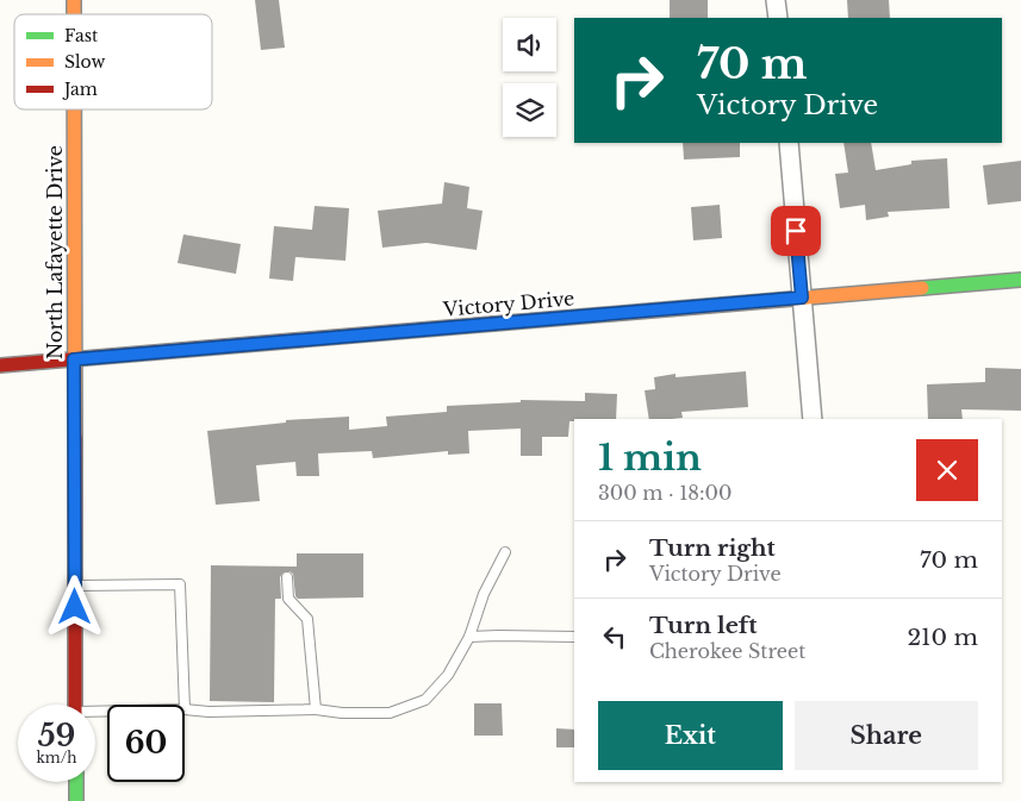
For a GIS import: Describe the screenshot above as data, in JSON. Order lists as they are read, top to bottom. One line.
{"streets":{"street":["North Lafayette Drive","Victory Drive"]},"crossings":[["North Lafayette Drive","Victory Drive"]],"legend":["Fast","Slow","Jam"],"page":{"turn":["70 m","Victory Drive"],"heading":["1 min","300 m · 18:00"],"list":[{"name":"Turn right","note":"Victory Drive","value":"70 m"},{"name":"Turn left","note":"Cherokee Street","value":"210 m"}],"buttons":["Exit","Share"],"speed":"59 km/h","limit":"60"}}
